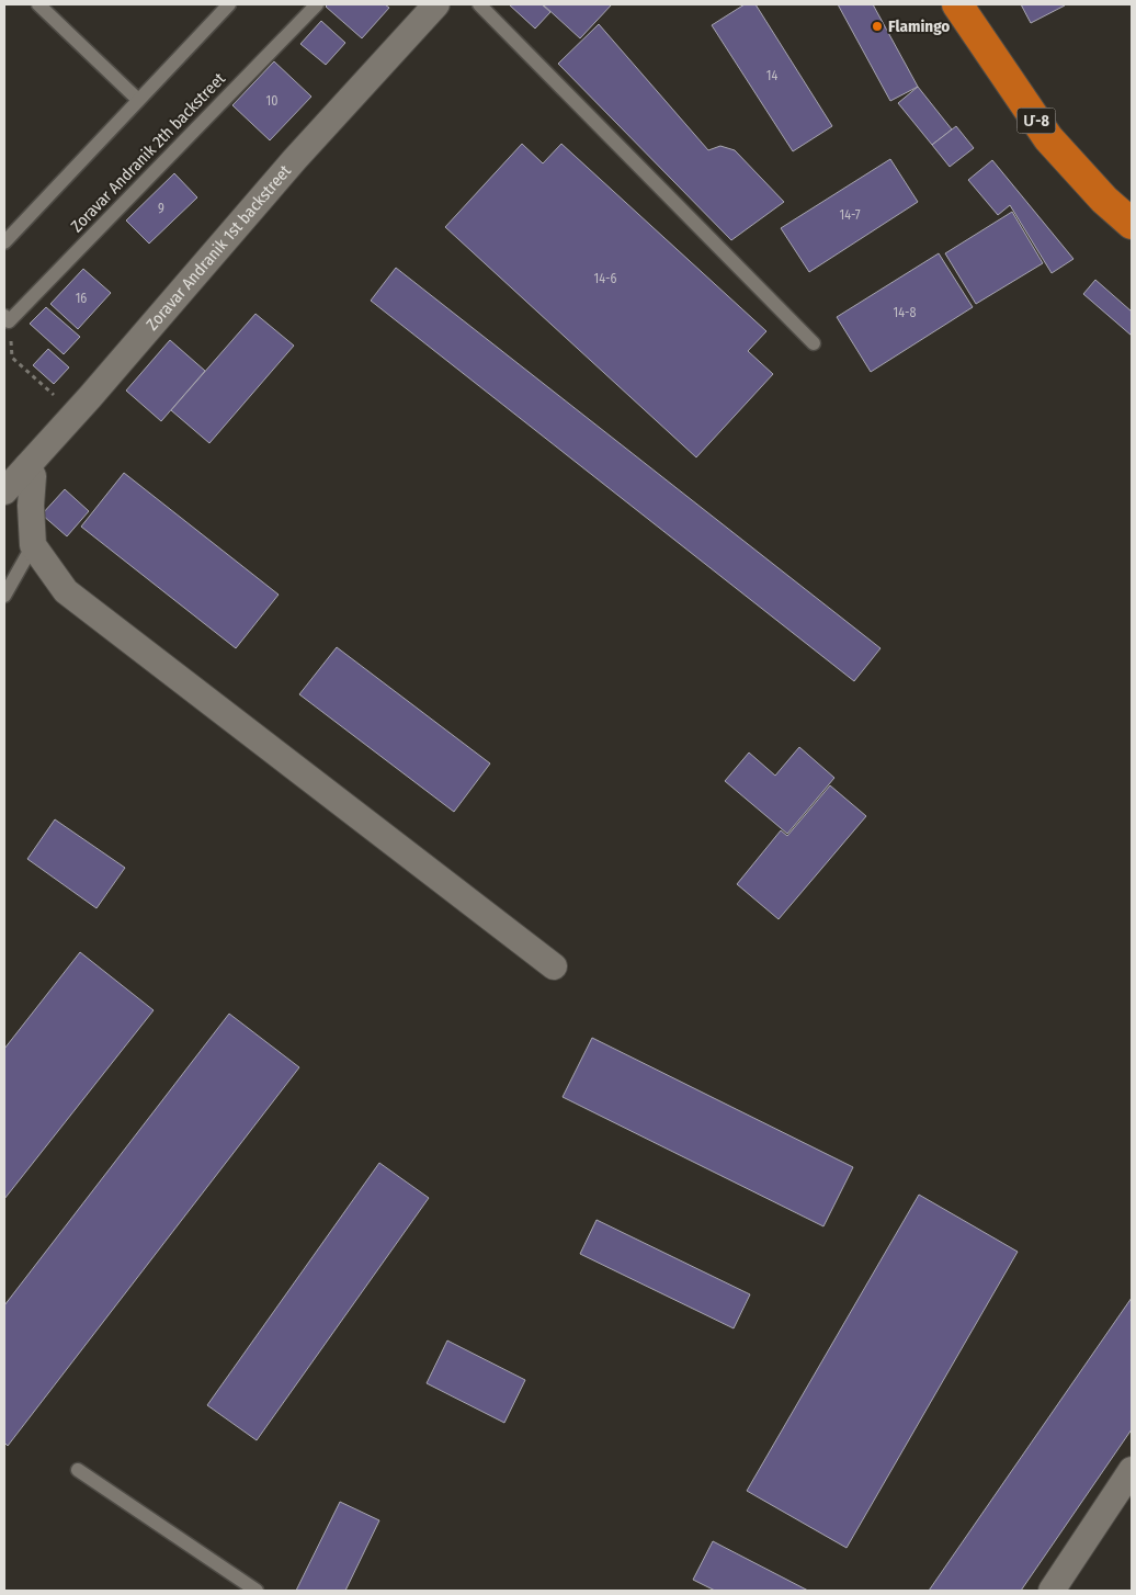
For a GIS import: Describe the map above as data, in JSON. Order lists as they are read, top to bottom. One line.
{"streets":{"highway":["Մ-8"],"street":["Zoravar Andranik 1st backstreet"],"lane":["Zoravar Andranik 2th backstreet"]},"places":["Flamingo"],"house_numbers":["14","10","9","14-7","14-6","16","14-8"]}
